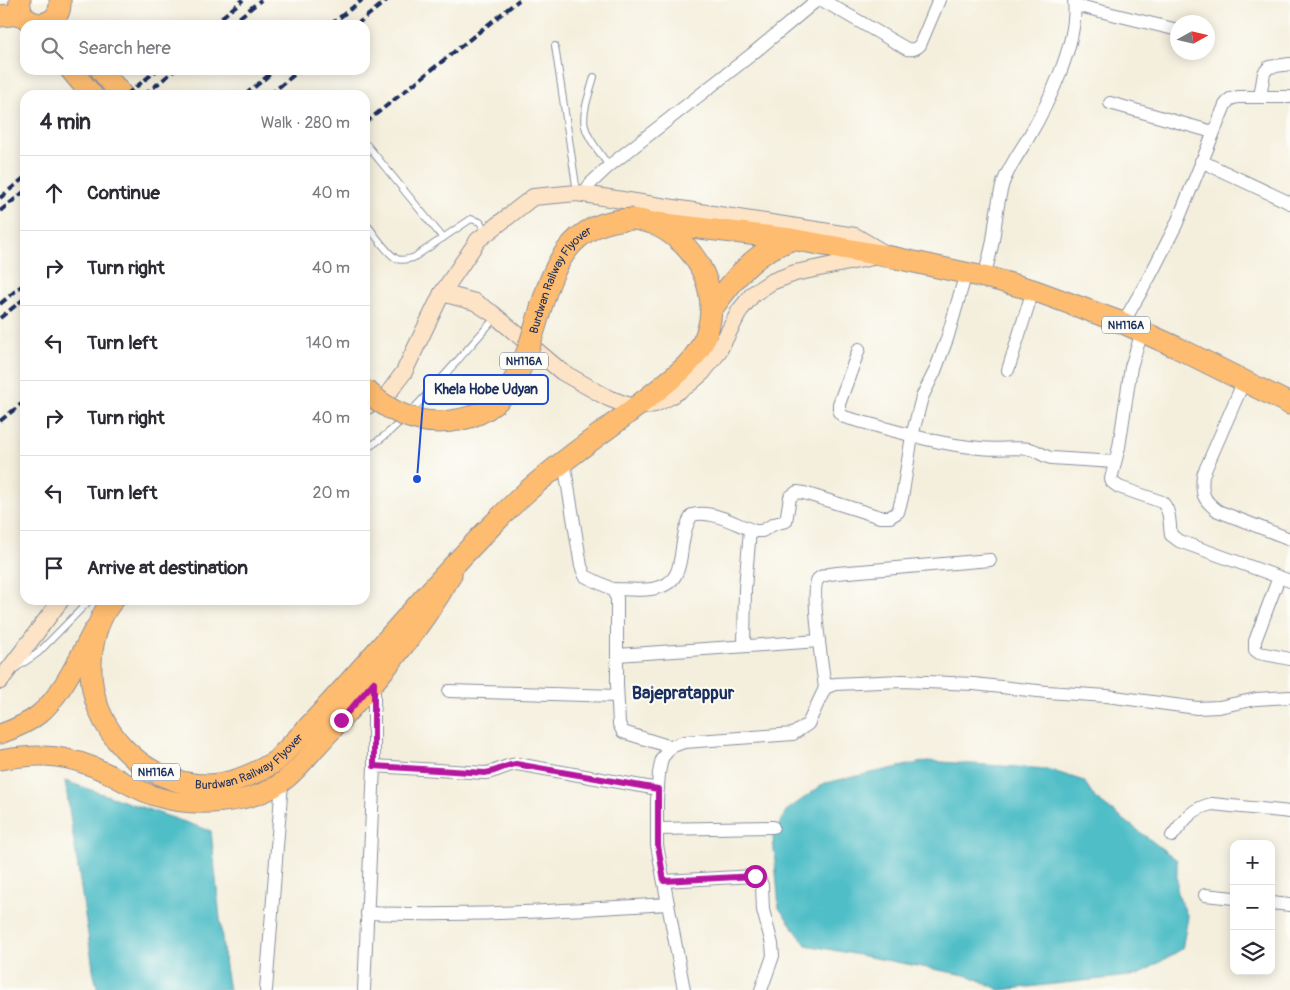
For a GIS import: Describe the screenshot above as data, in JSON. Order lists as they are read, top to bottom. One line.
{"streets":{"highway":["Burdwan Railway Flyover","NH116A"]},"crossings":[["Burdwan Railway Flyover","NH116A"]],"districts":["Bajepratappur"],"places":["Khela Hobe Udyan"],"north":"right","page":{"search":"Search here","heading":["4 min","Walk · 280 m"],"list":[["Continue","40 m"],["Turn right","40 m"],["Turn left","140 m"],["Turn right","40 m"],["Turn left","20 m"],"Arrive at destination"],"map_buttons":["+","−"]}}
